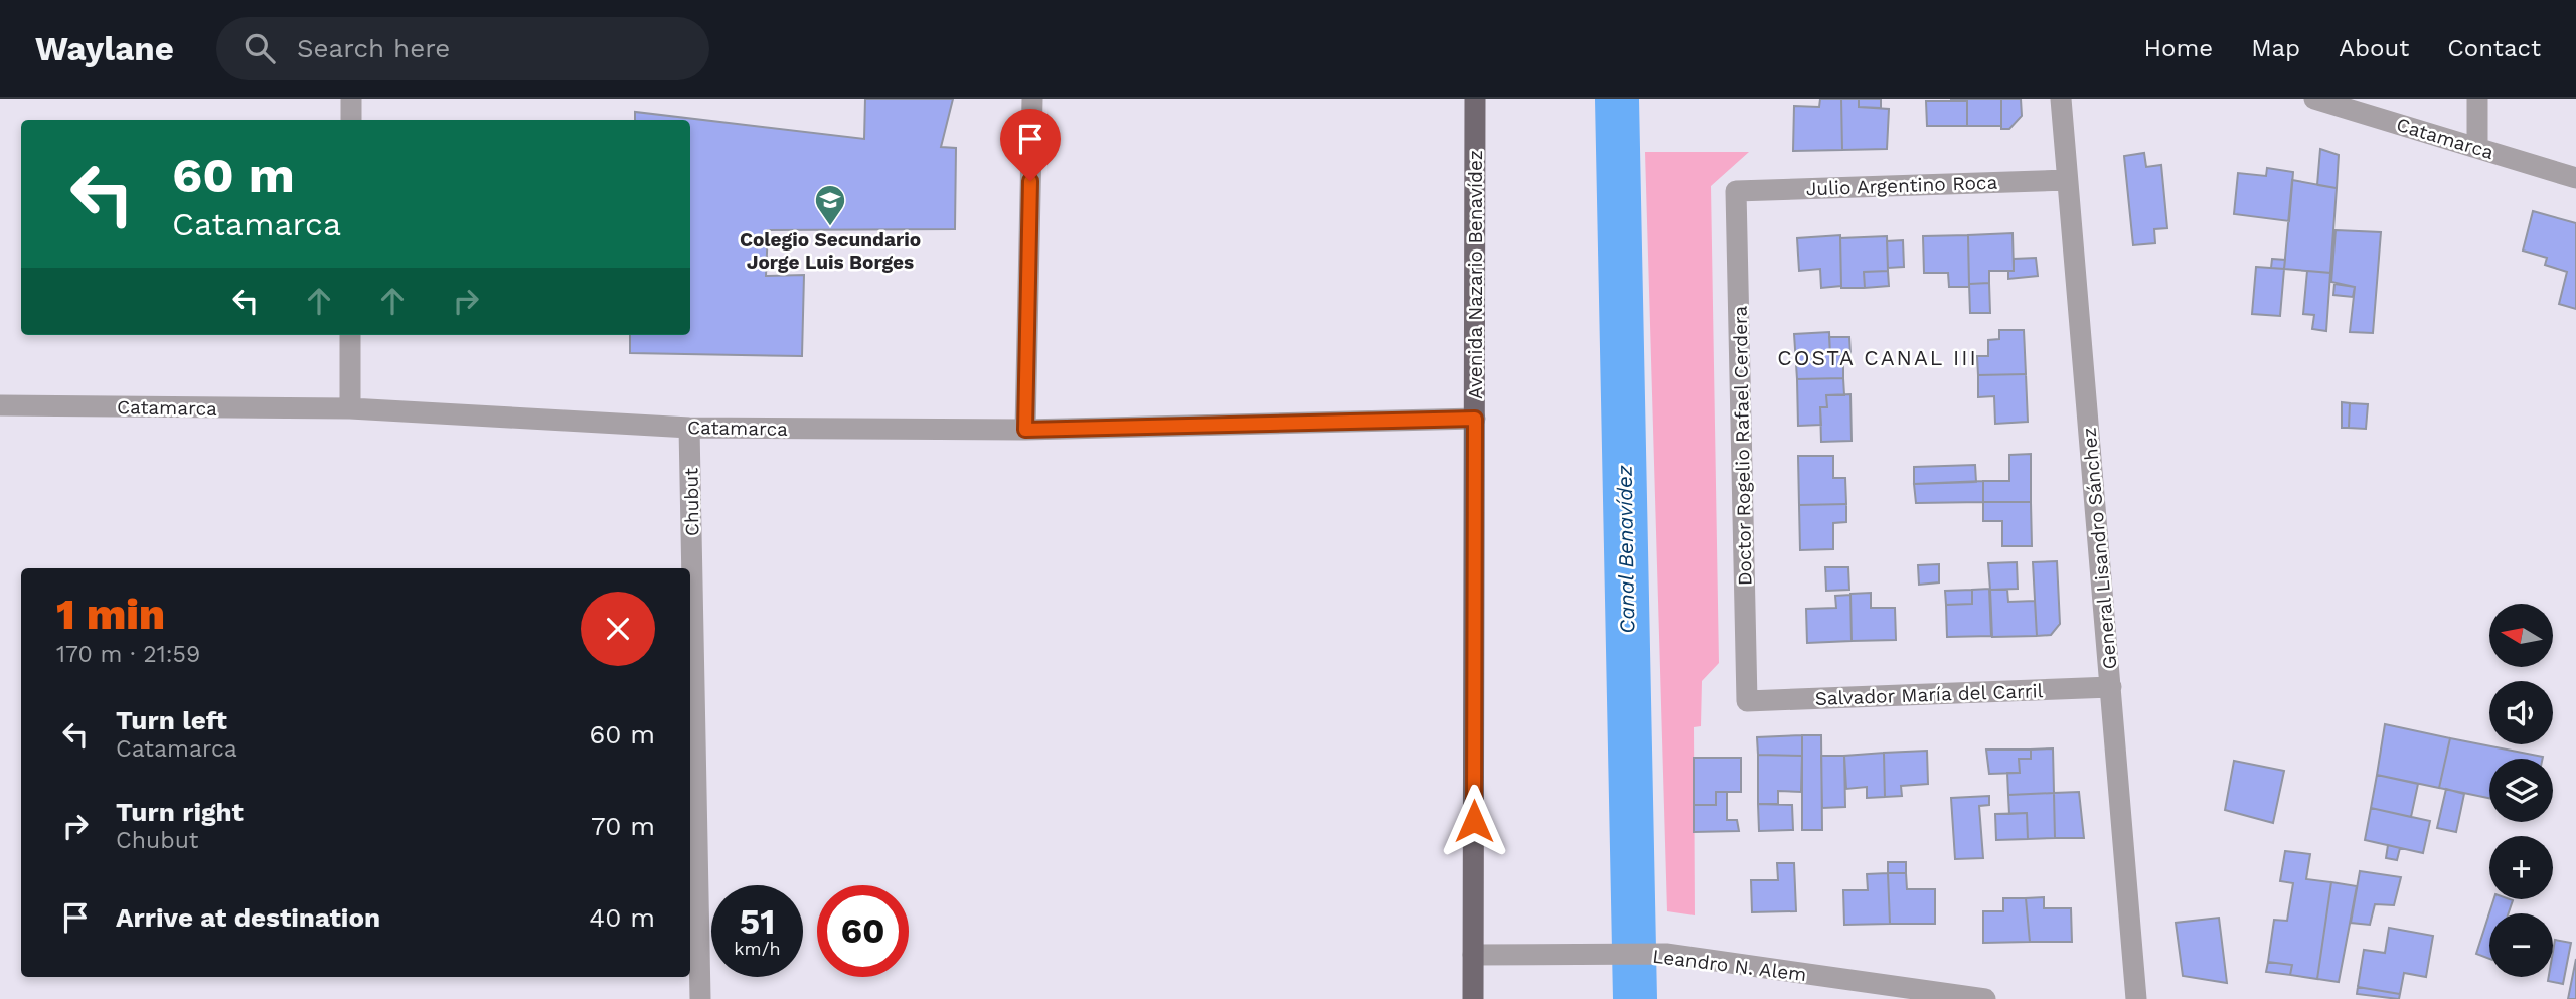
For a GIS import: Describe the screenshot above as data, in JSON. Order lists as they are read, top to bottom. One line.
{"streets":{"main road":["Avenida Nazario Benavídez"],"street":["Catamarca","Julio Argentino Roca","Doctor Rogelio Rafael Cerdera","Chubut","General Lisandro Sánchez","Salvador María del Carril","Leandro N. Alem"]},"crossings":[["Catamarca","Avenida Nazario Benavídez"],["Catamarca","Chubut"],["Julio Argentino Roca","Doctor Rogelio Rafael Cerdera"],["Julio Argentino Roca","General Lisandro Sánchez"],["Avenida Nazario Benavídez","Leandro N. Alem"],["Doctor Rogelio Rafael Cerdera","Salvador María del Carril"],["General Lisandro Sánchez","Salvador María del Carril"]],"districts":["COSTA CANAL III"],"water":["Canal Benavídez"],"places":{"school or university":["Colegio Secundario Jorge Luis Borges"]},"north":"left","page":{"header":"Waylane","search":"Search here","nav":["Home","Map","About","Contact"],"turn":["60 m","Catamarca"],"heading":["1 min","170 m · 21:59"],"map_buttons":["+","−"],"list":[{"name":"Turn left","note":"Catamarca","value":"60 m"},{"name":"Turn right","note":"Chubut","value":"70 m"},{"name":"Arrive at destination","value":"40 m"}],"speed":"51 km/h","limit":"60"}}
